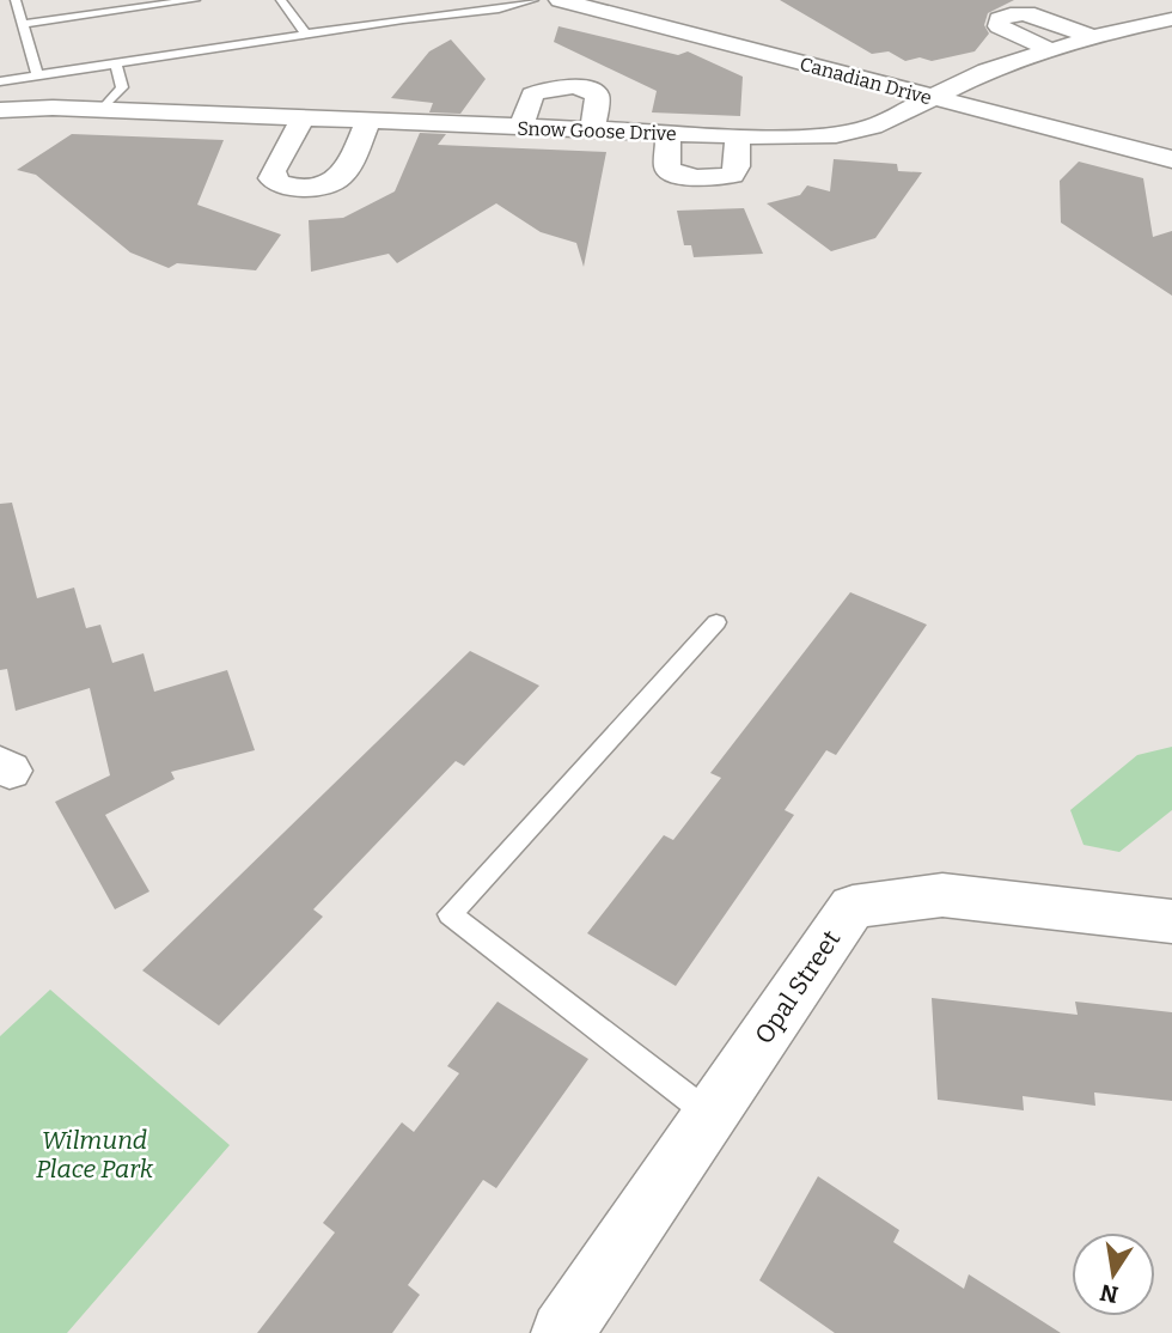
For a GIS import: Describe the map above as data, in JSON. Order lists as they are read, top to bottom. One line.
{"streets":{"street":["Canadian Drive","Snow Goose Drive","Opal Street"]},"crossings":[["Canadian Drive","Snow Goose Drive"]],"parks":["Wilmund Place Park"],"north":"bottom"}
